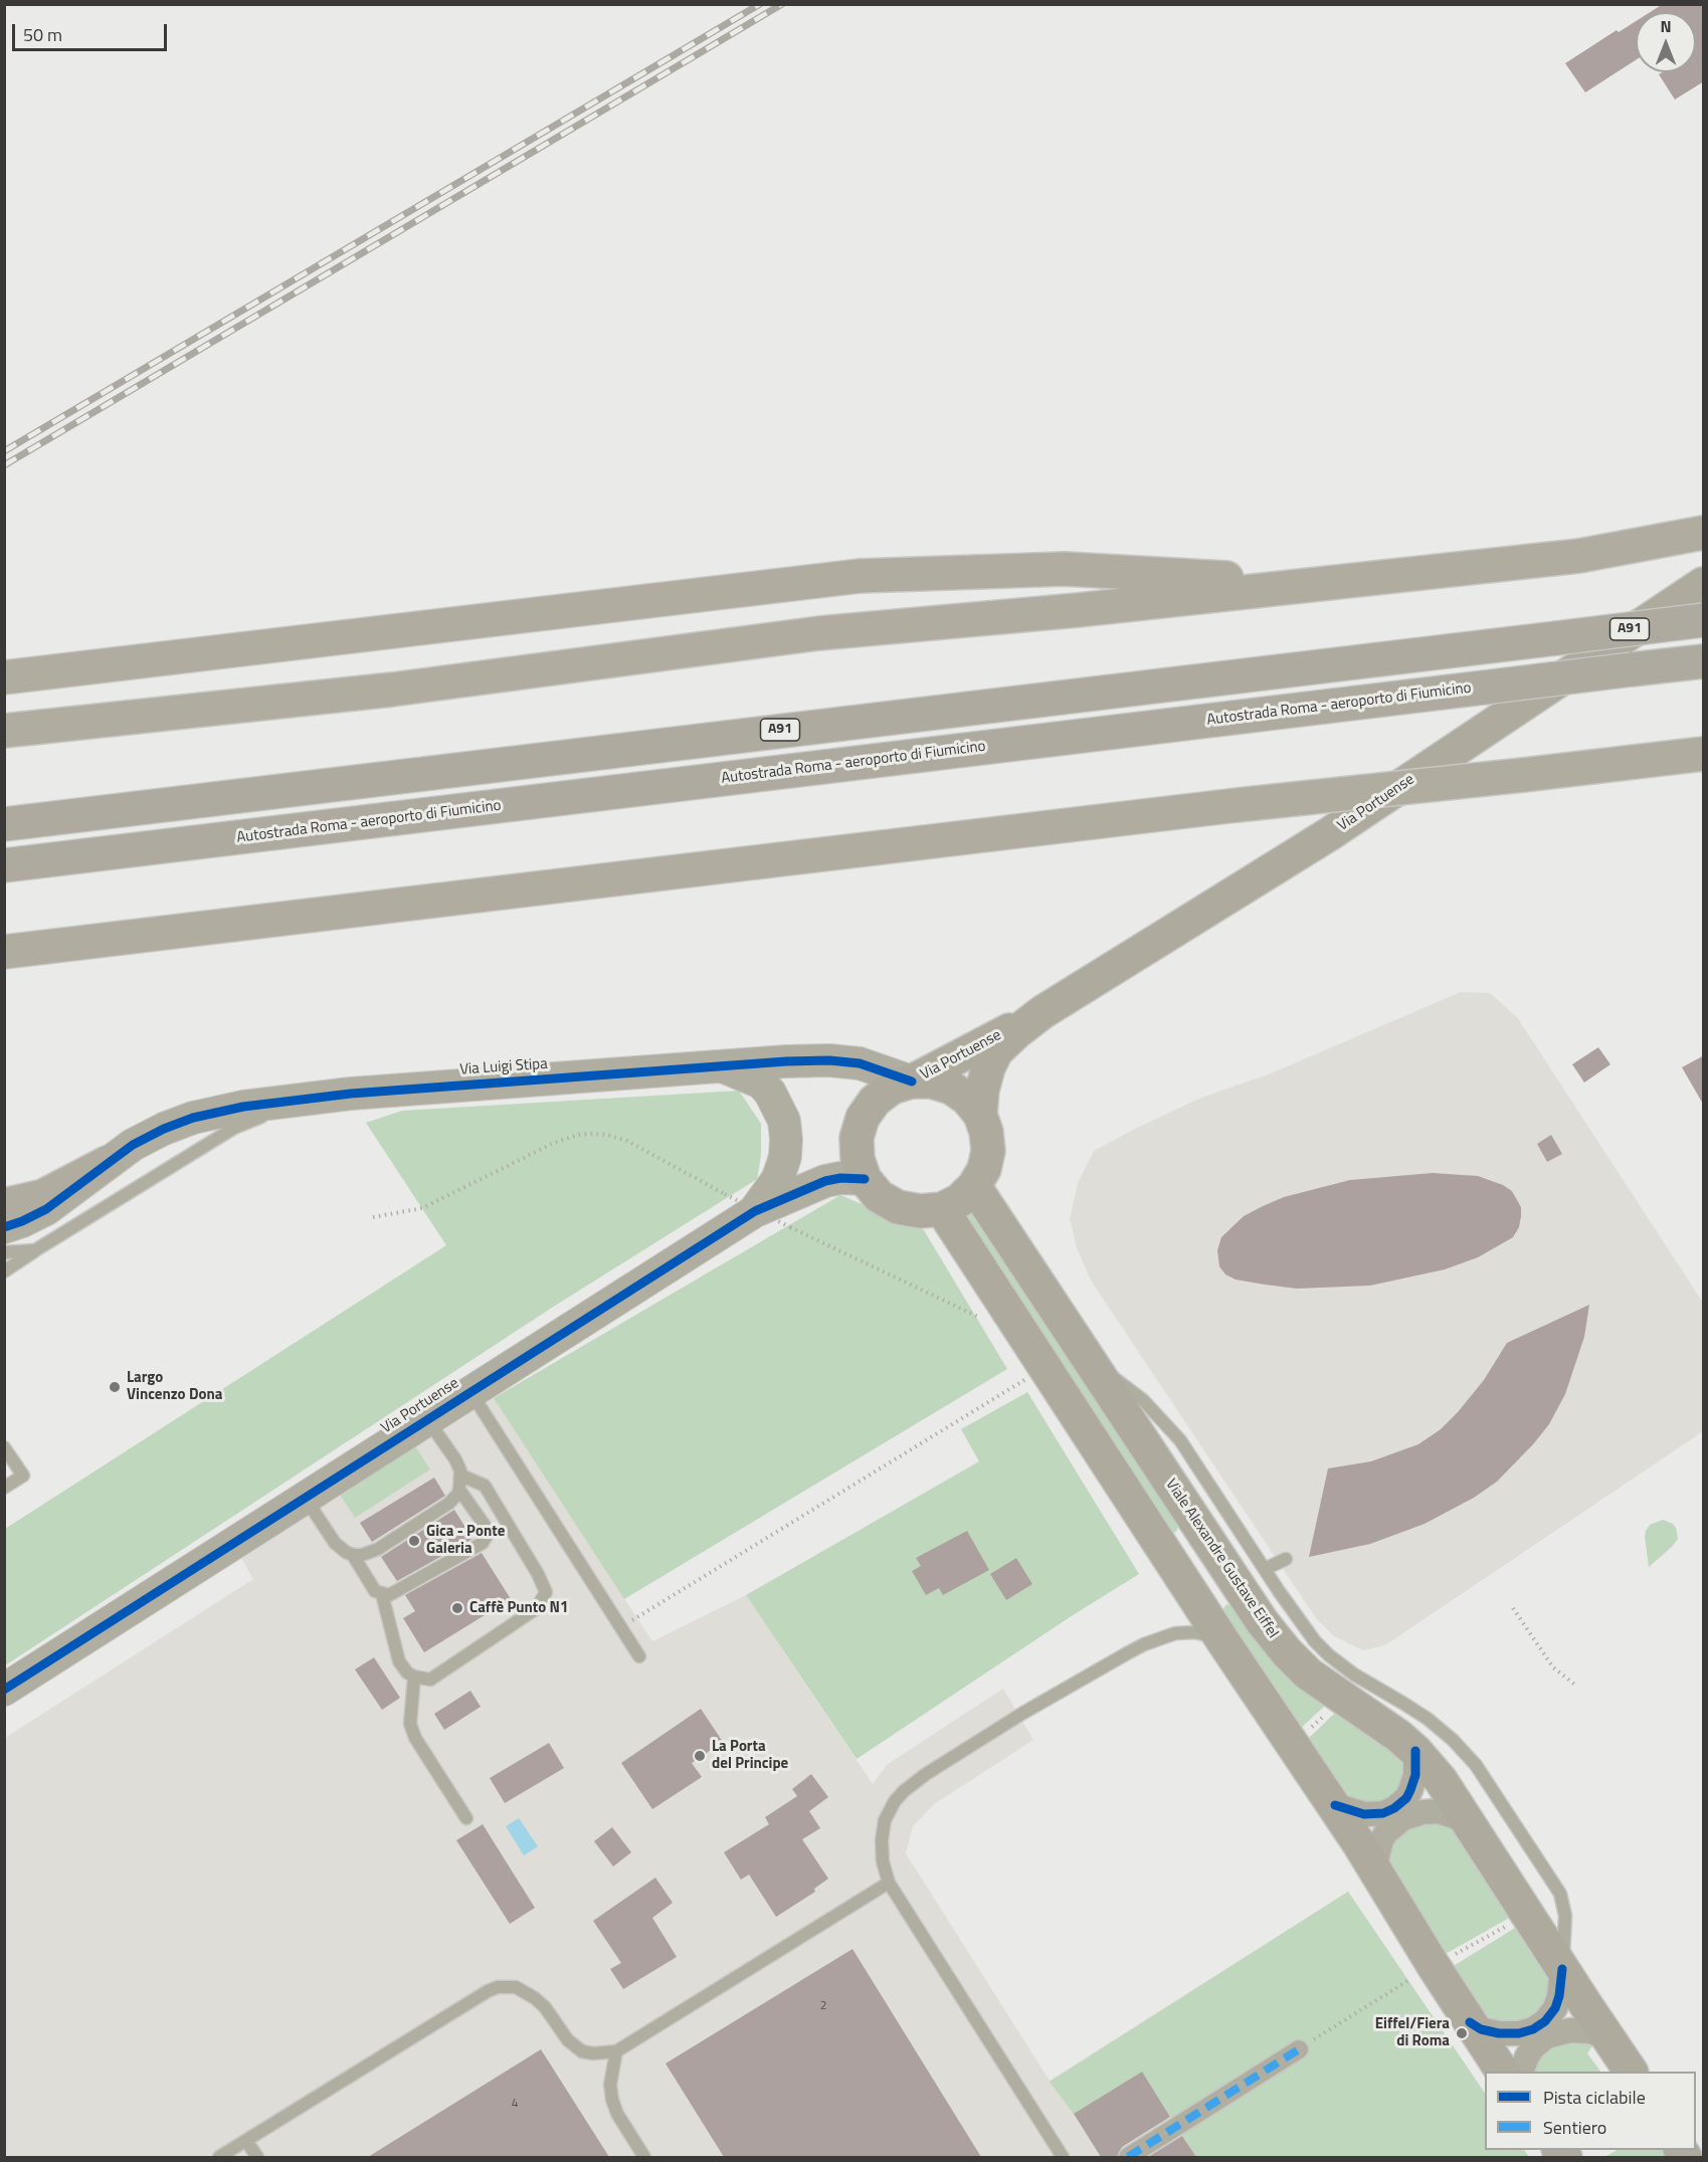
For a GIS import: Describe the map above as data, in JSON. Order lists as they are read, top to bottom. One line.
{"streets":{"highway":["A91","Autostrada Roma - aeroporto di Fiumicino"],"main road":["Via Portuense","Viale Alexandre Gustave Eiffel"],"street":["Via Luigi Stipa"]},"crossings":[["Via Portuense","Via Luigi Stipa"],["Via Portuense","Viale Alexandre Gustave Eiffel"],["Via Luigi Stipa","Viale Alexandre Gustave Eiffel"]],"places":["Largo Vincenzo Dona","Gica - Ponte Galeria","Caffè Punto N1","La Porta del Principe","Eiffel/Fiera di Roma"],"house_numbers":["2","4"],"legend":["Pista ciclabile","Sentiero"],"scale_bar":"50 m","north":"top"}
